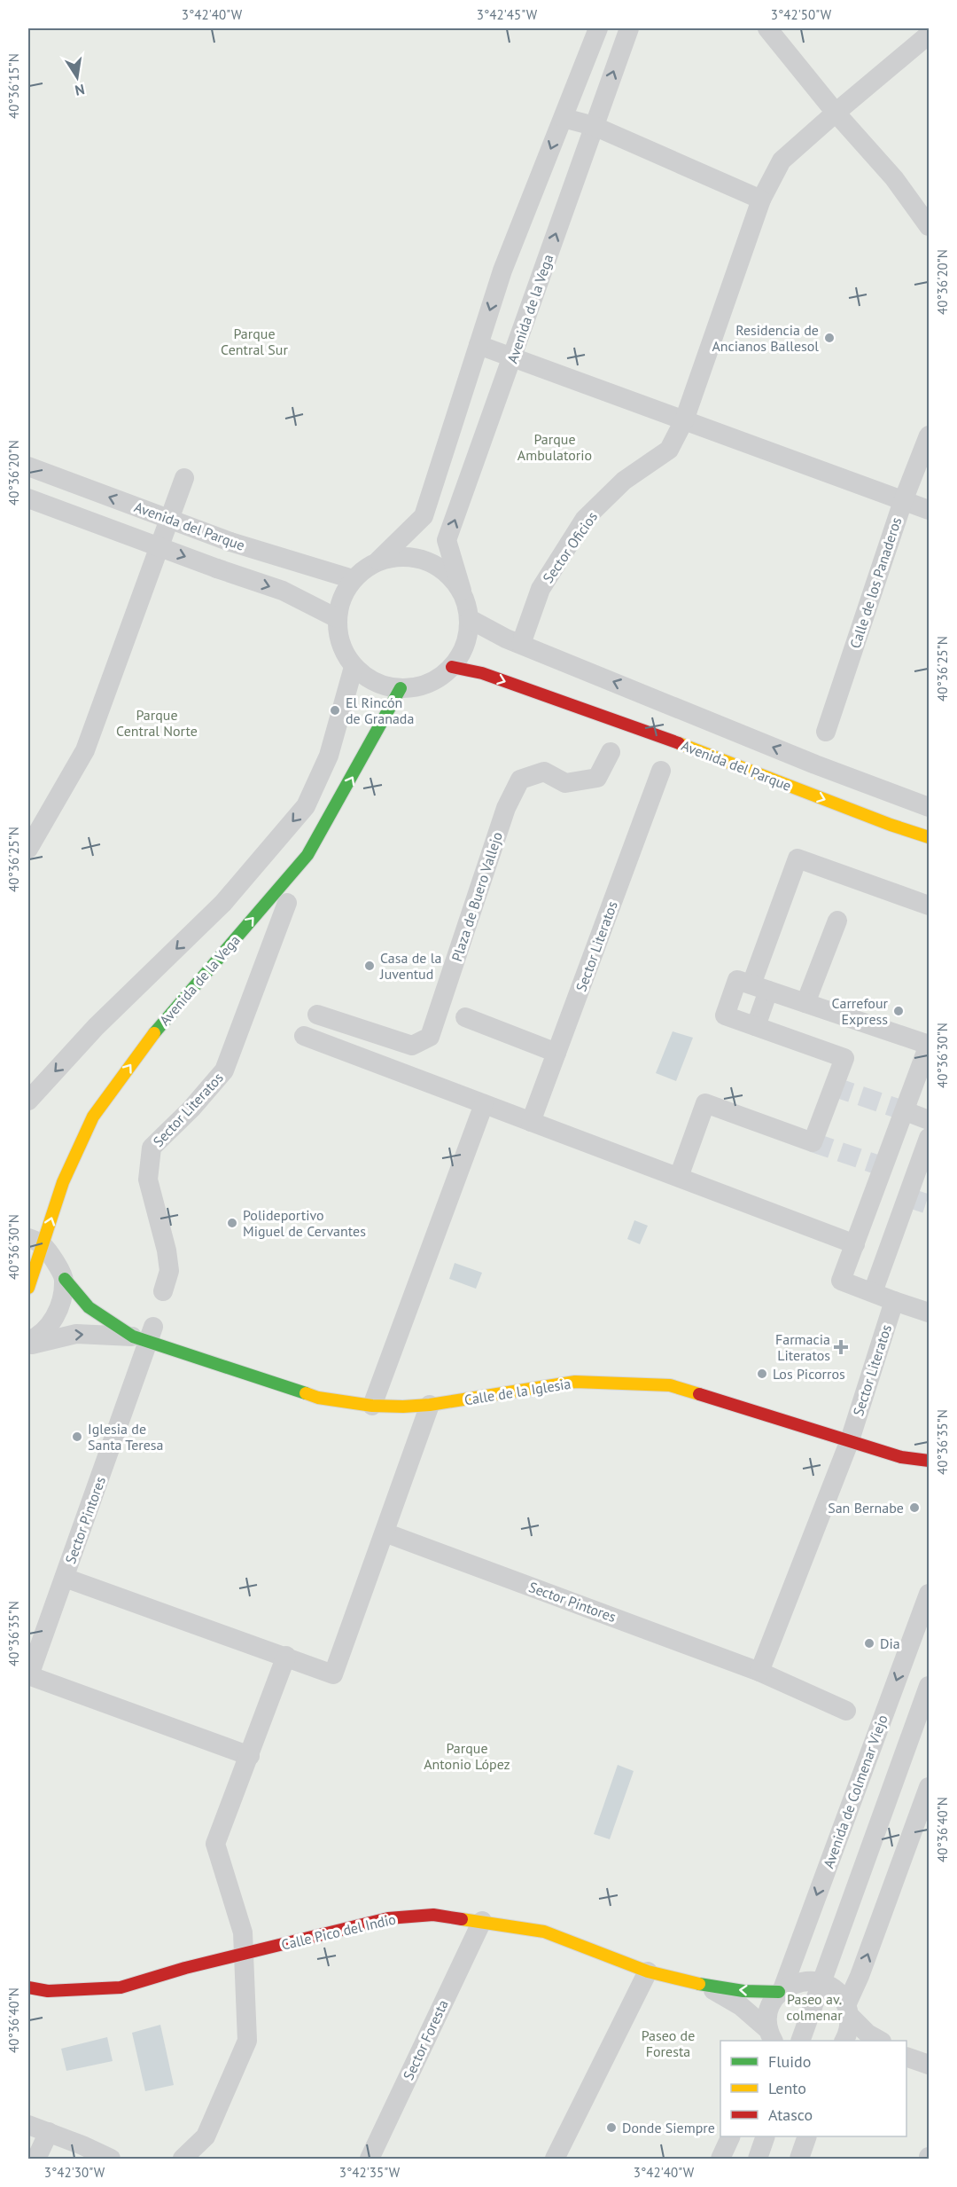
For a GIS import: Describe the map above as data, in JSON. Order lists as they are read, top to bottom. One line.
{"streets":{"street":["Avenida de la Vega","Avenida del Parque","Sector Oficios","Calle de los Panaderos","Plaza de Buero Vallejo","Sector Literatos","Calle de la Iglesia","Sector Pintores","Avenida de Colmenar Viejo","Calle Pico del Indio","Sector Foresta"]},"crossings":[["Avenida de la Vega","Avenida del Parque"],["Avenida del Parque","Sector Oficios"],["Sector Literatos","Calle de la Iglesia"],["Calle de la Iglesia","Sector Pintores"],["Avenida de Colmenar Viejo","Calle Pico del Indio"],["Calle Pico del Indio","Sector Foresta"]],"parks":["Parque Central Sur","Parque Ambulatorio","Parque Central Norte","Parque Antonio López","Paseo av. colmenar","Paseo de Foresta"],"places":{"other":["Residencia de Ancianos Ballesol","El Rincón de Granada","Casa de la Juventud","Carrefour Express","Polideportivo Miguel de Cervantes","Los Picorros","Iglesia de Santa Teresa","San Bernabe","Dia","Donde Siempre"],"health":["Farmacia Literatos"]},"legend":["Fluido","Lento","Atasco"],"north":"bottom","coordinates":["3°42'40\"W","3°42'45\"W","3°42'50\"W","40°36'15\"N","40°36'20\"N","40°36'25\"N","40°36'30\"N","40°36'35\"N","40°36'40\"N","3°42'30\"W","3°42'35\"W"]}
